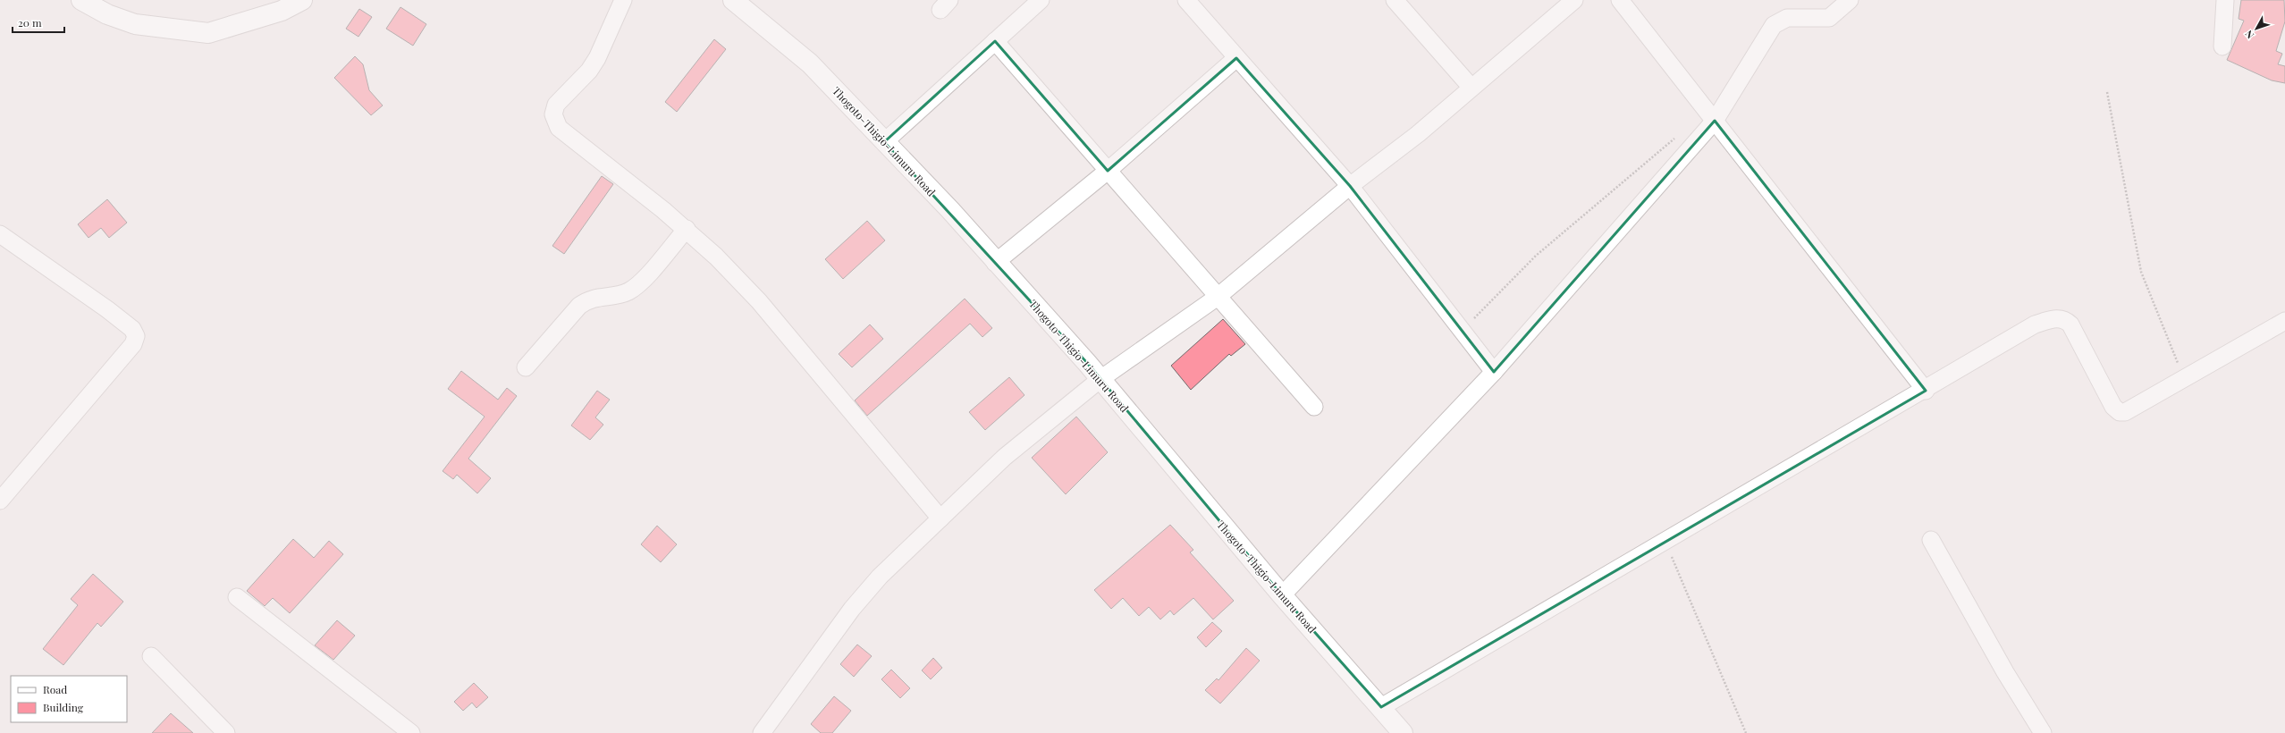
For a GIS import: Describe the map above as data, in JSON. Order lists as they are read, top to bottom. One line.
{"streets":{"highway":["Thogoto-Thigio-Limuru Road"]},"legend":["Road","Building"],"scale_bar":"20 m","north":"bottom left"}
